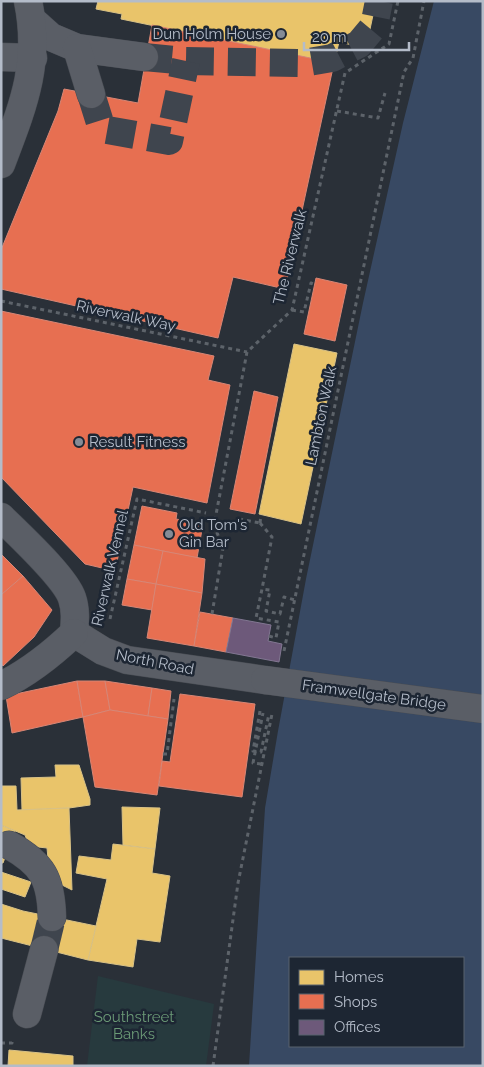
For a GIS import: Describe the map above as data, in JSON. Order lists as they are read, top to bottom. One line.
{"streets":{"street":["North Road","Framwellgate Bridge"],"path":["The Riverwalk","Riverwalk Way","Lambton Walk","Riverwalk Vennel"]},"crossings":[["The Riverwalk","Riverwalk Way"],["Riverwalk Vennel","North Road"],["North Road","Framwellgate Bridge"]],"parks":["Southstreet Banks"],"places":["Dun Holm House","Result Fitness","Old Tom's Gin Bar"],"legend":["Homes","Shops","Offices"],"scale_bar":"20 m"}
